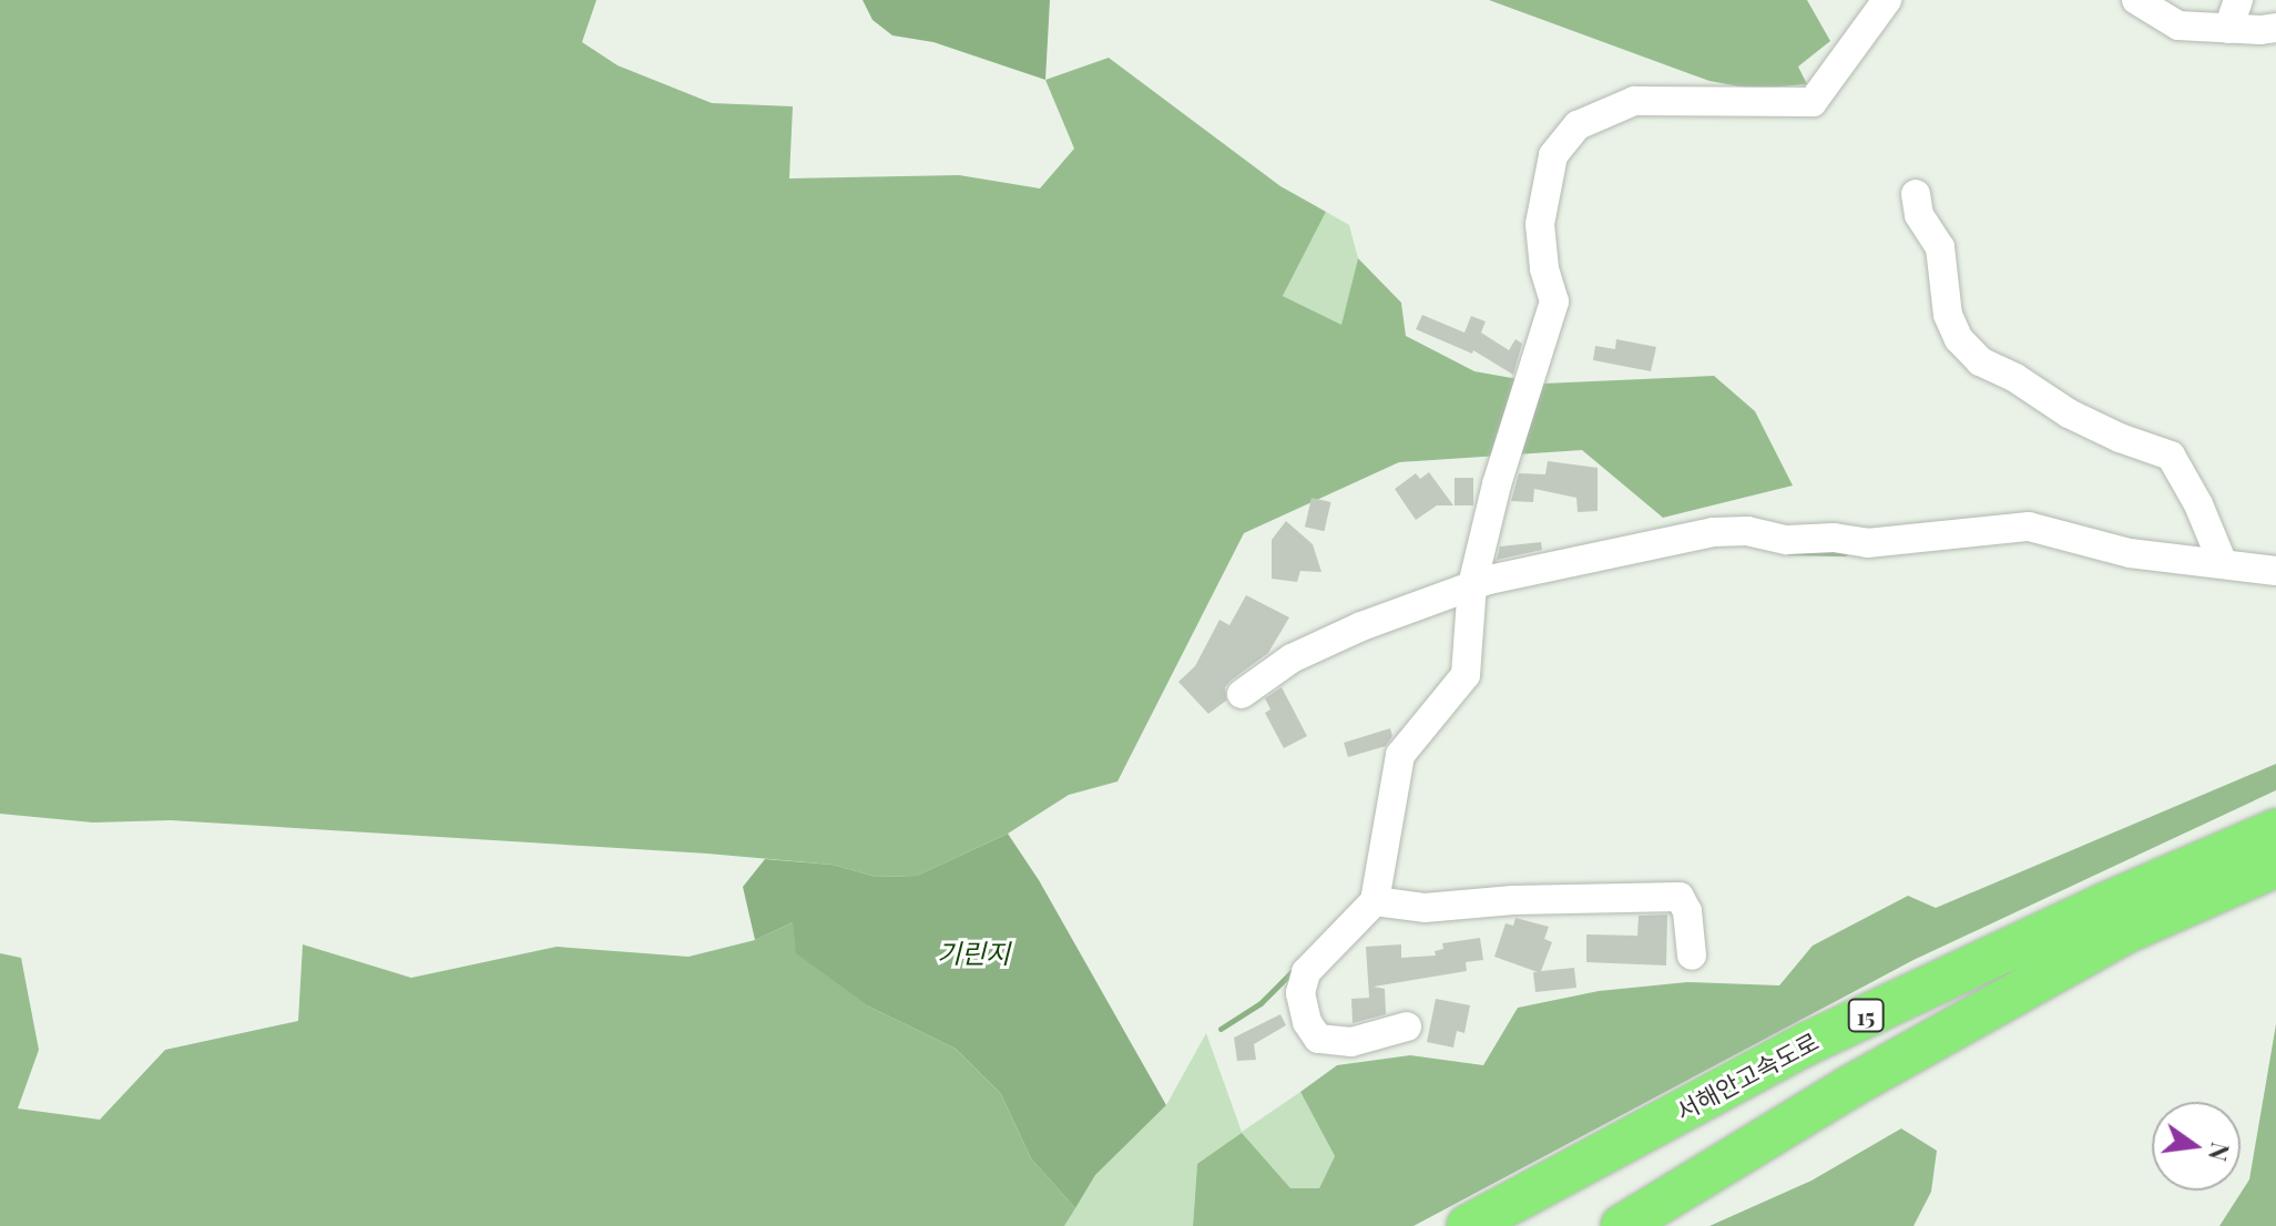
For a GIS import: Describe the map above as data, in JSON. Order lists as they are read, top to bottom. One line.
{"streets":{"highway":["15","서해안고속도로"]},"water":["기린지"],"north":"right"}
